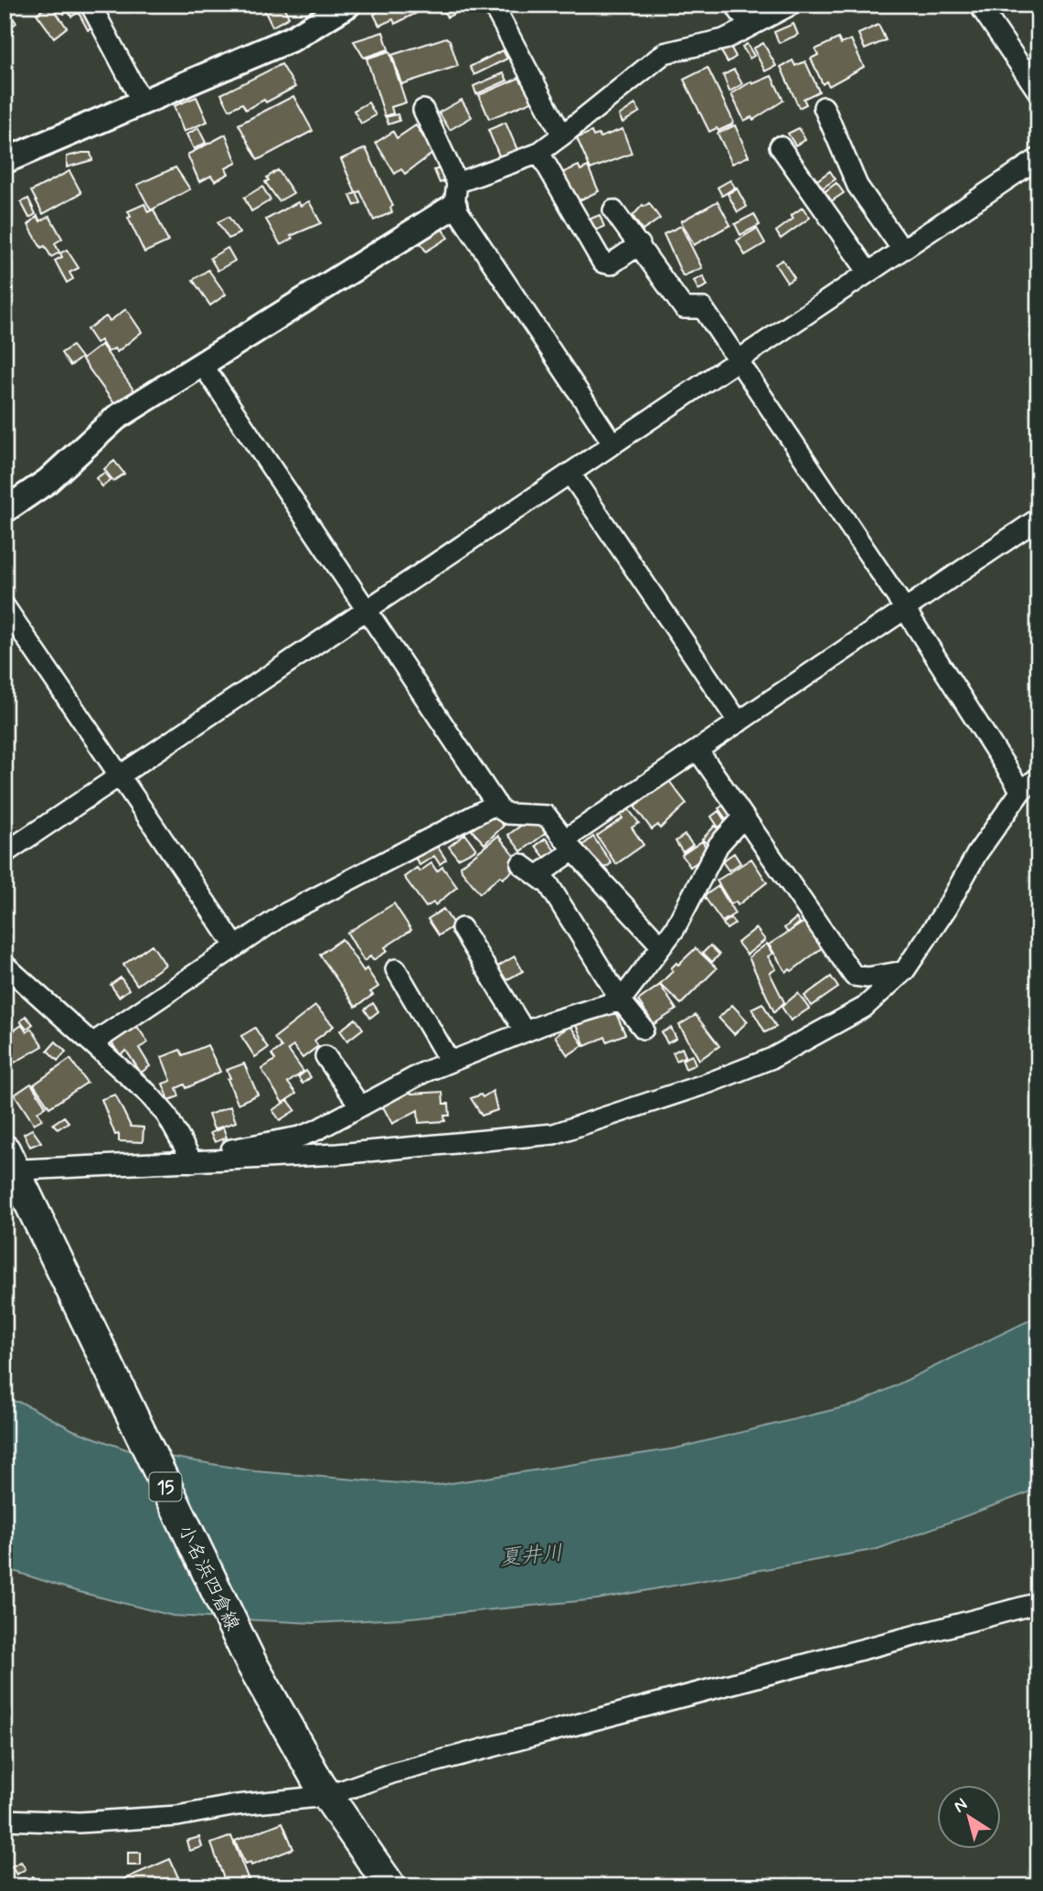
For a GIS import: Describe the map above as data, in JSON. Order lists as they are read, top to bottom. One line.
{"streets":{"main road":["15","小名浜四倉線"]},"water":["夏井川"],"north":"top left"}
